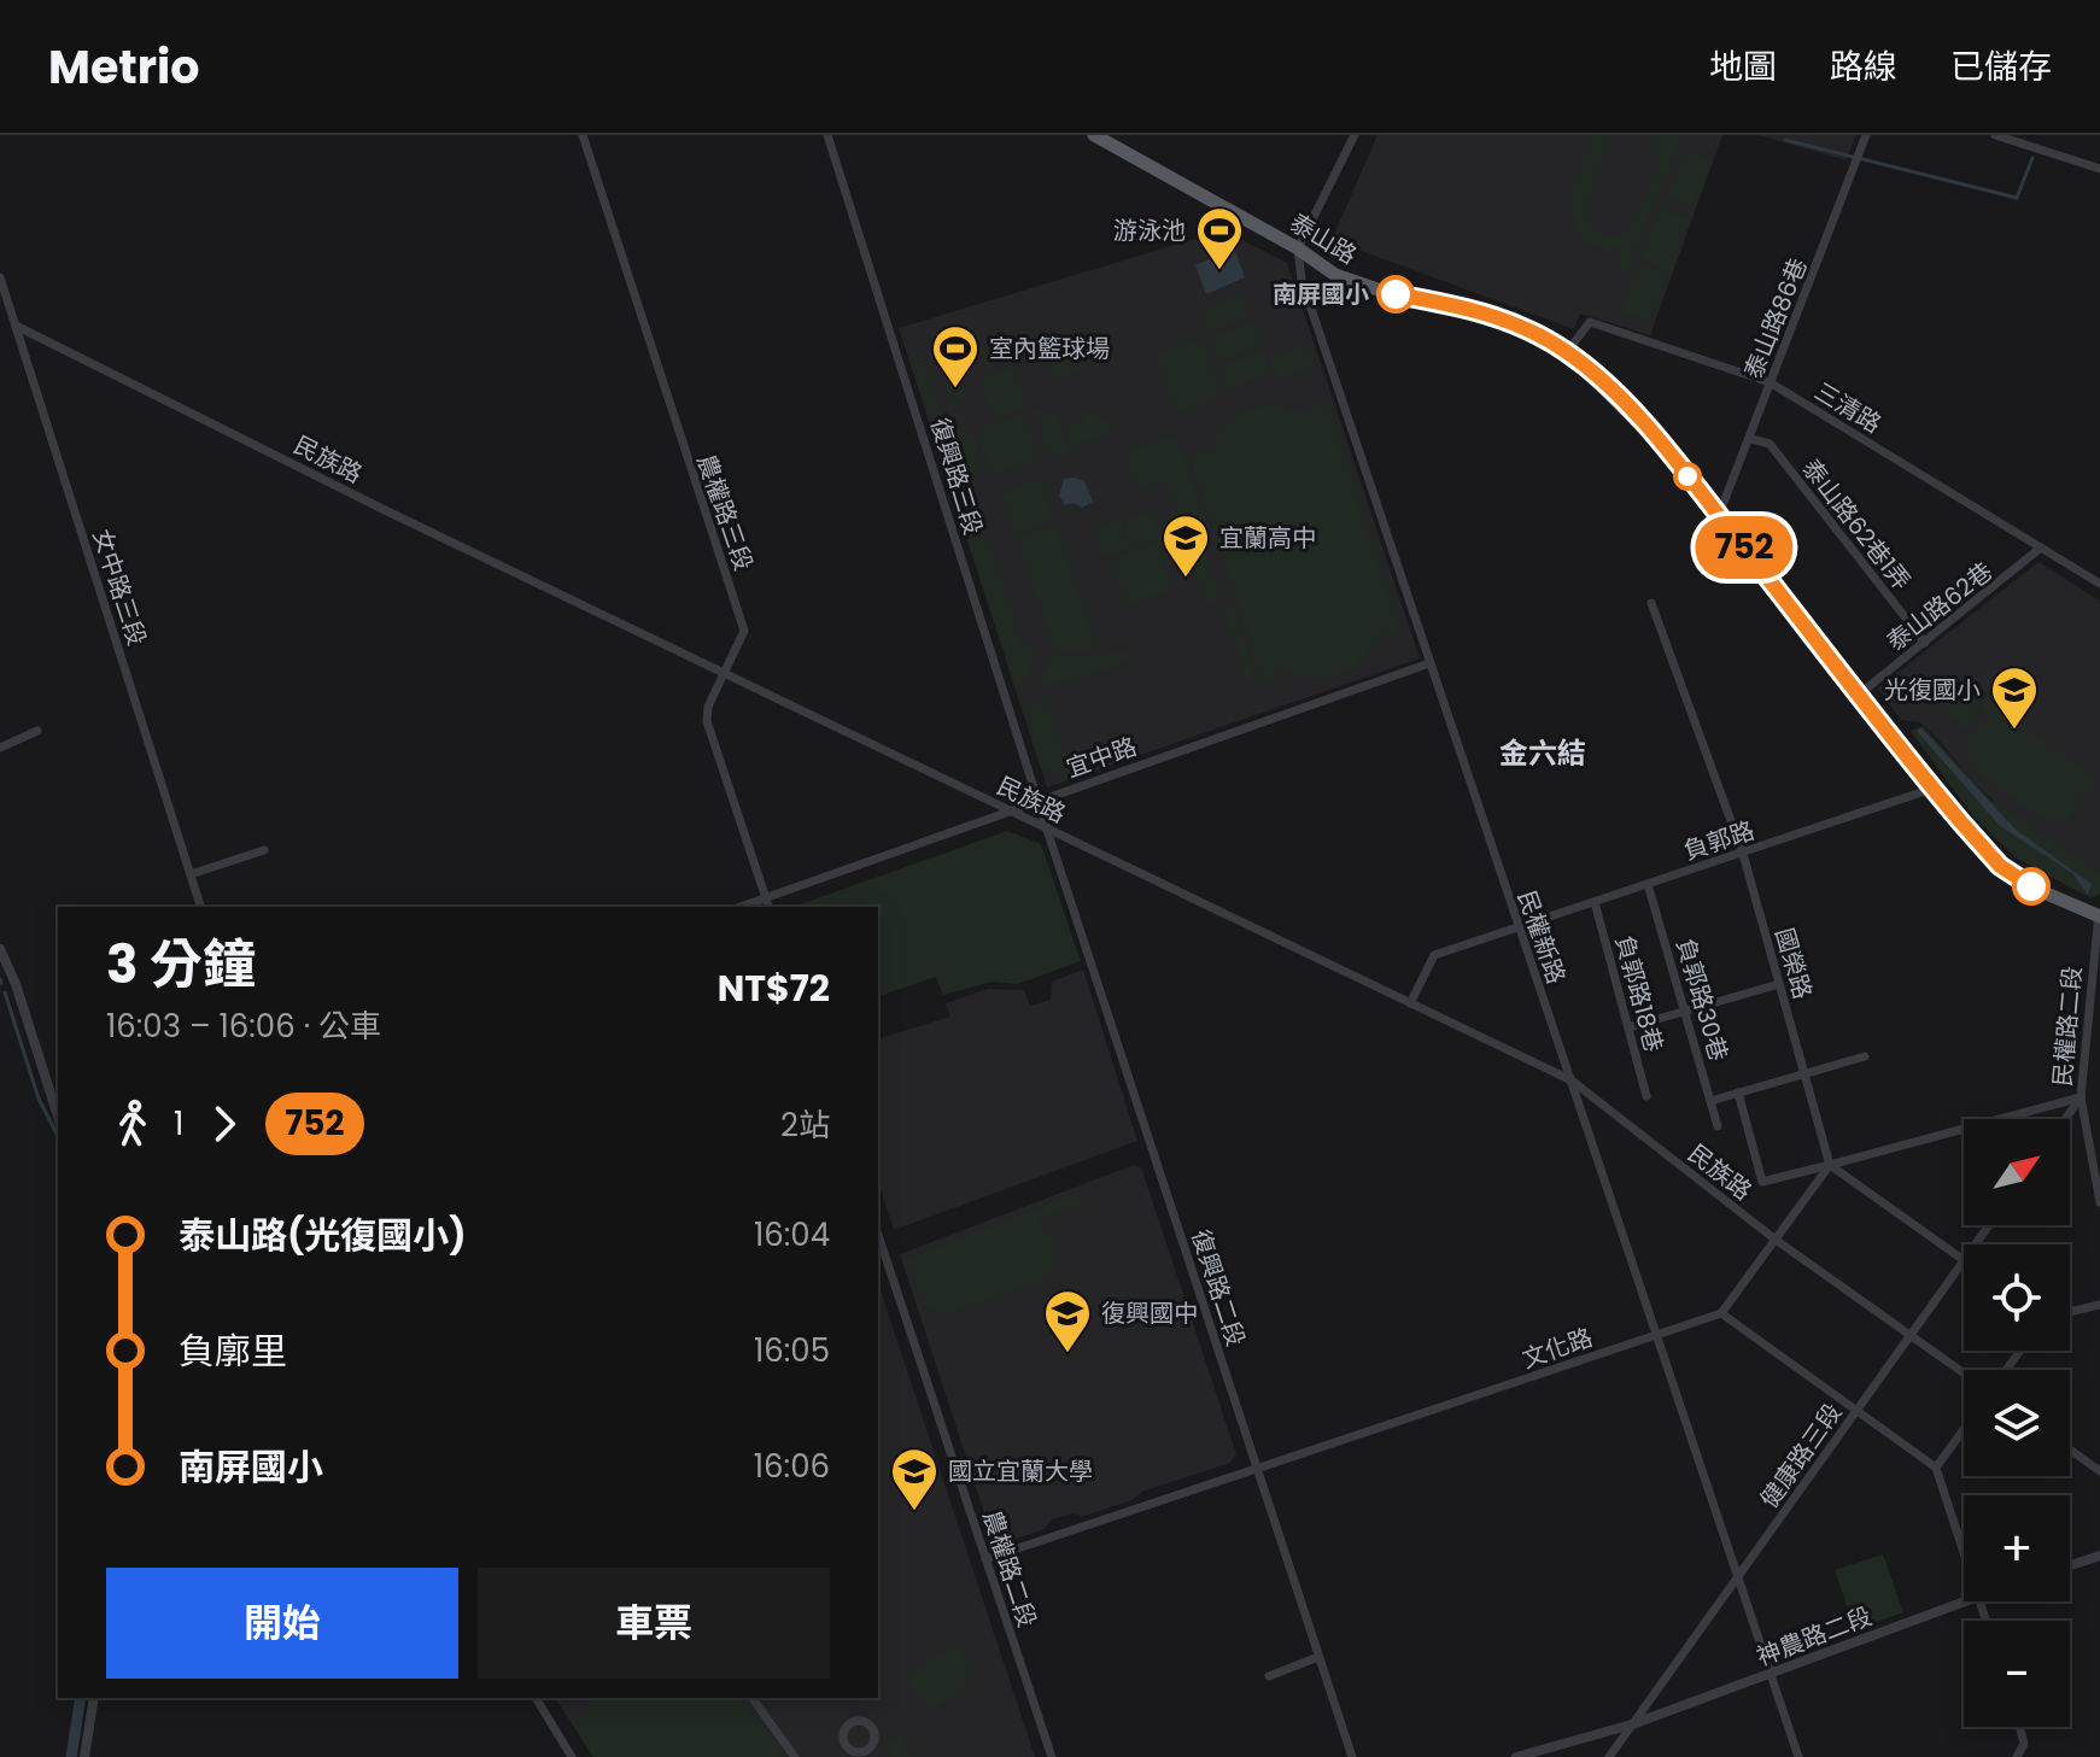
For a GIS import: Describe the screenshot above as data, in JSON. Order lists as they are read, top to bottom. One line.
{"streets":{"main road":["泰山路"],"street":["泰山路86巷","三清路","民族路","復興路三段","農權路三段","泰山路62巷1弄","女中路三段","泰山路62巷","宜中路","負郭路","民權新路","國榮路","負郭路18巷","負郭路30巷","民權路二段","復興路二段","文化路","健康路三段","農權路二段","神農路二段"]},"crossings":[["泰山路","泰山路86巷"],["泰山路","三清路"],["泰山路","泰山路62巷"],["泰山路","負郭路"],["泰山路","民權新路"],["泰山路","民權路二段"],["泰山路86巷","三清路"],["泰山路86巷","泰山路62巷1弄"],["三清路","泰山路62巷"],["民族路","復興路三段"],["民族路","農權路三段"],["民族路","女中路三段"],["民族路","宜中路"],["民族路","負郭路"],["民族路","民權新路"],["民族路","復興路二段"],["民族路","健康路三段"],["復興路三段","宜中路"],["復興路三段","復興路二段"],["農權路三段","宜中路"],["泰山路62巷1弄","泰山路62巷"],["宜中路","民權新路"],["負郭路","民權新路"],["負郭路","國榮路"],["負郭路","負郭路18巷"],["負郭路","負郭路30巷"],["民權新路","文化路"],["民權新路","健康路三段"],["民權新路","神農路二段"],["復興路二段","文化路"],["文化路","農權路二段"],["健康路三段","神農路二段"]],"districts":["金六結"],"places":{"sports":["游泳池","室內籃球場"],"other":["南屏國小"],"school or university":["宜蘭高中","光復國小","復興國中","國立宜蘭大學"]},"lines":["bus line 752"],"north":"top right","page":{"header":"Metrio","nav":["地圖","路線","已儲存"],"on_map":"752","heading":["3 分鐘","16:03 – 16:06 · 公車","NT$72"],"legs":["1","752","2站"],"map_buttons":["+","−"],"list":[{"name":"泰山路(光復國小)","value":"16:04"},{"name":"負廓里","value":"16:05"},{"name":"南屏國小","value":"16:06"}],"buttons":["開始","車票"]}}
